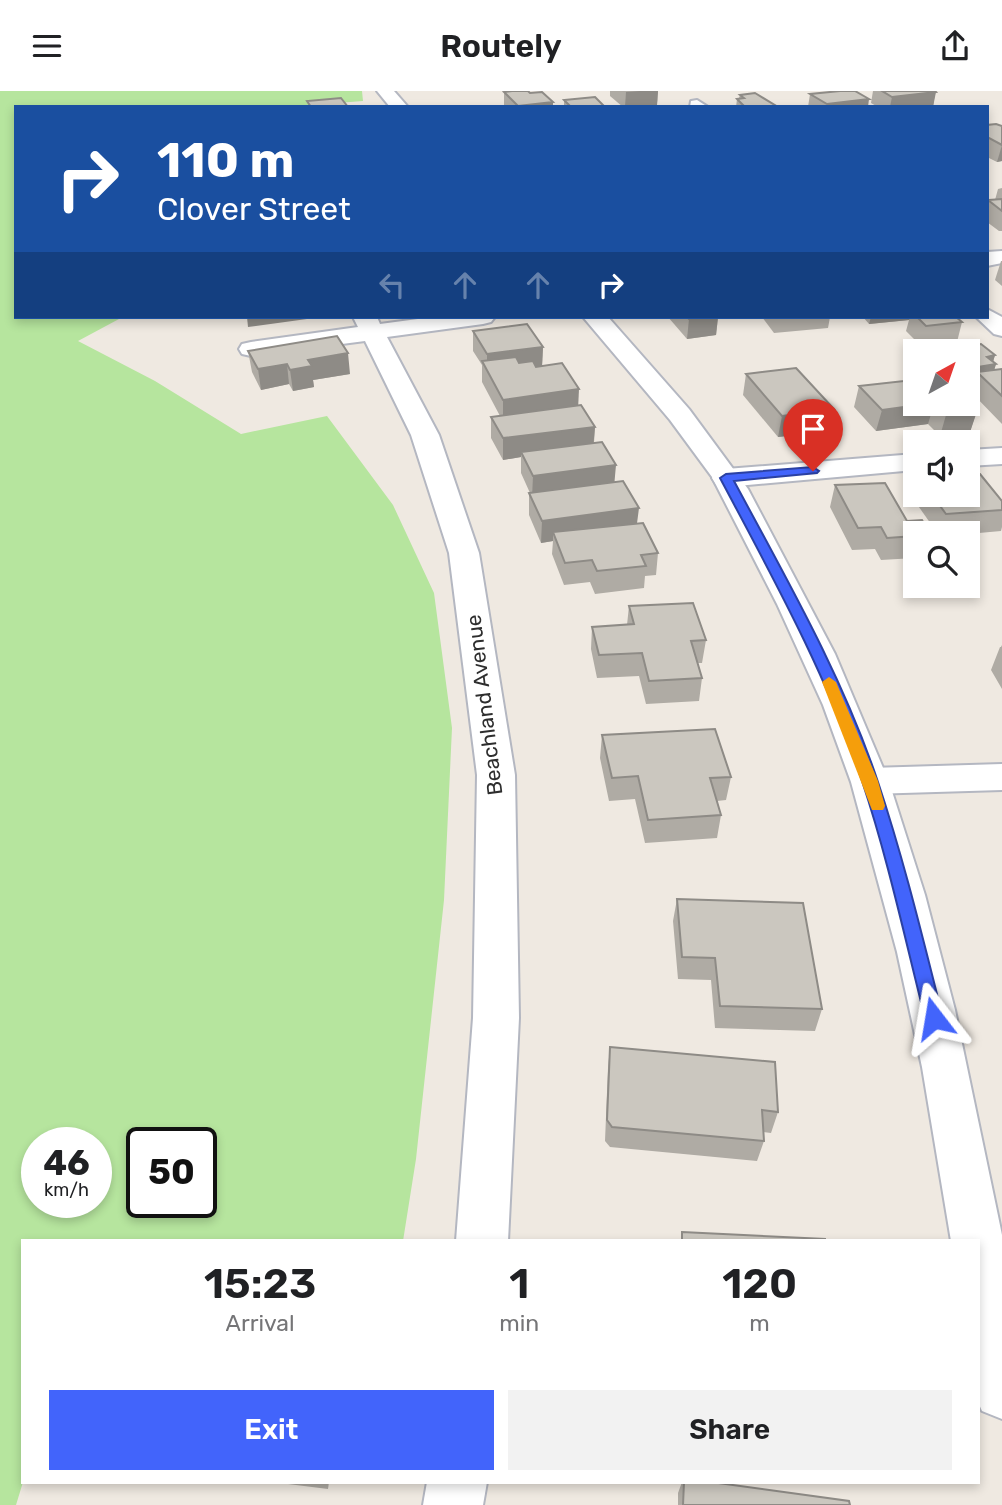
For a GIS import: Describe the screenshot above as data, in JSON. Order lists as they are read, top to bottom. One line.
{"streets":{"street":["Beachland Avenue"]},"north":"top right","page":{"header":"Routely","turn":["110 m","Clover Street"],"speed":"46 km/h","limit":"50","eta":["15:23","Arrival","1","min","120","m"],"buttons":["Exit","Share"]}}
